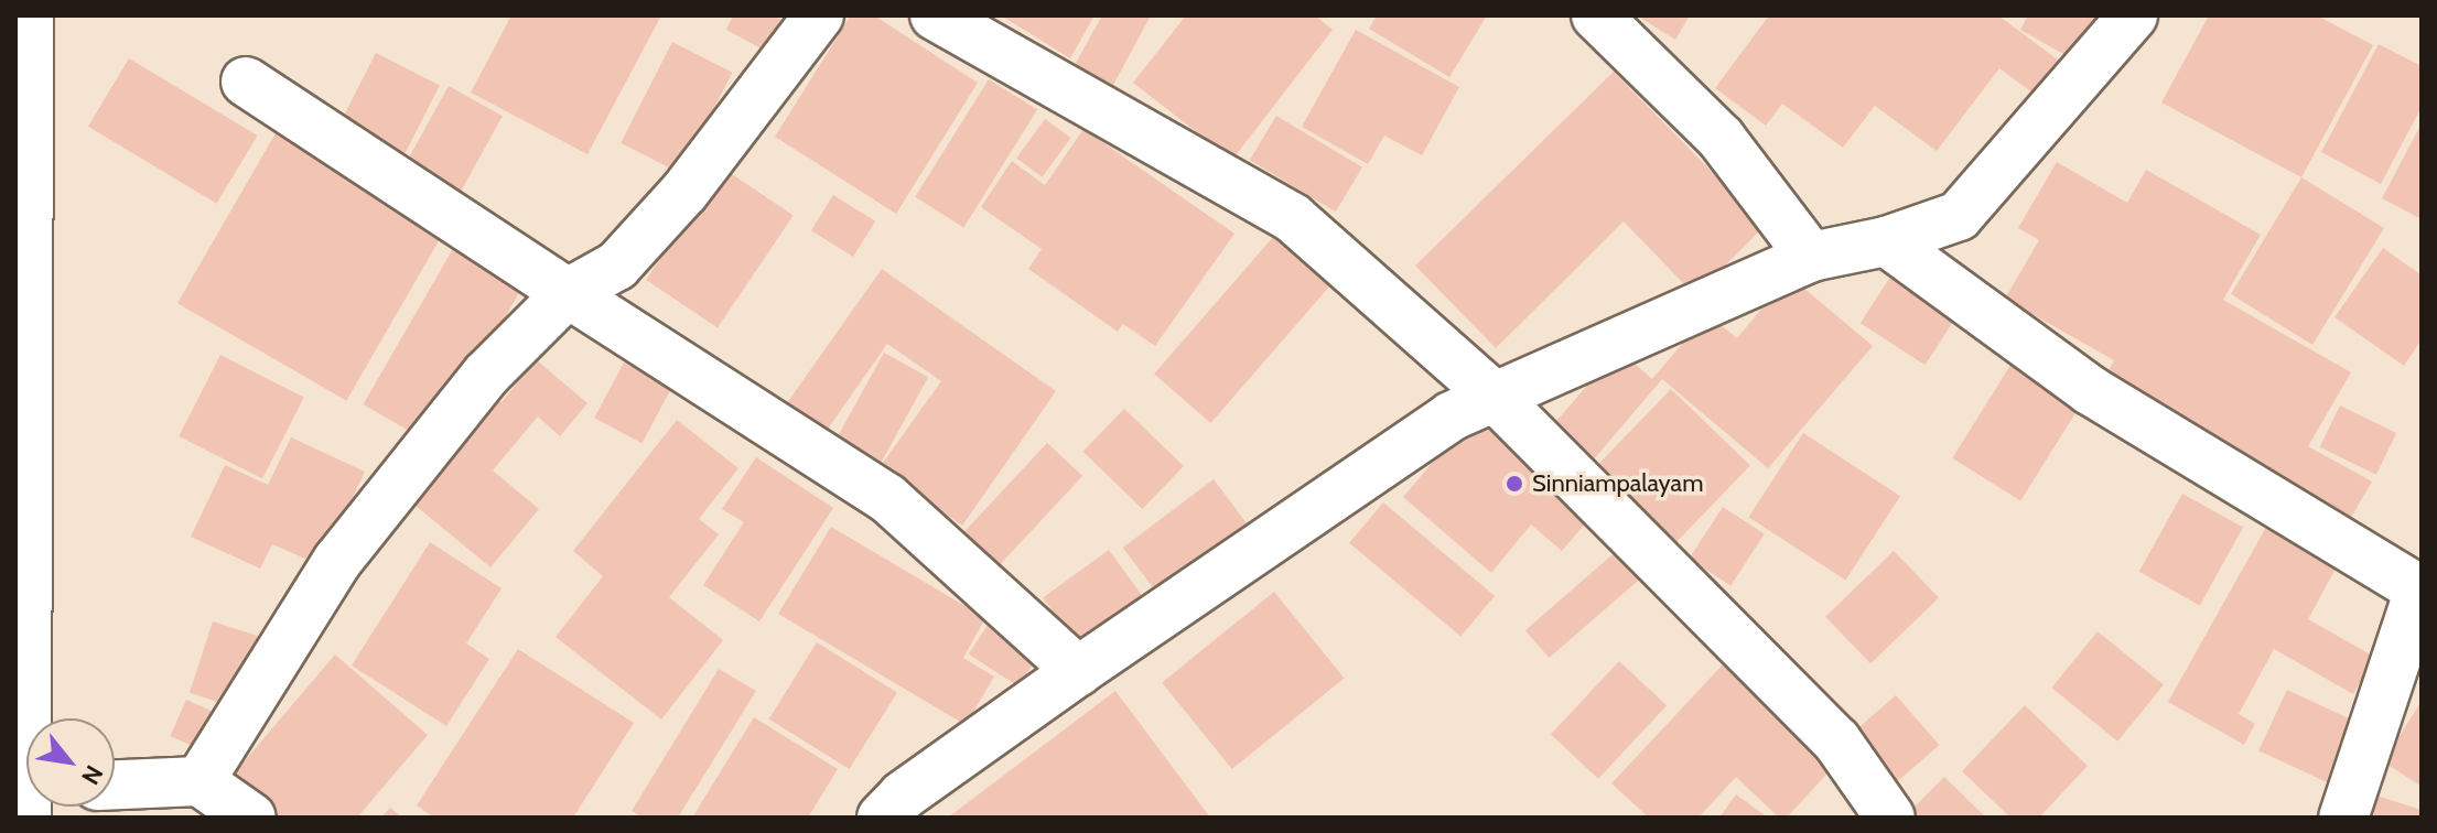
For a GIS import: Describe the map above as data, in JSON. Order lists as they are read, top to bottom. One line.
{"places":["Sinniampalayam"],"north":"bottom right"}
